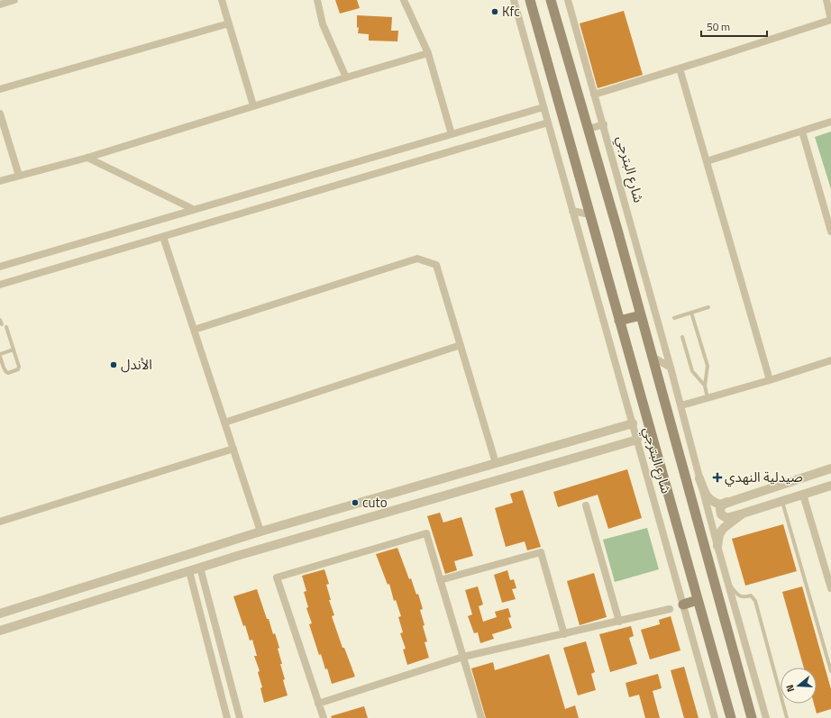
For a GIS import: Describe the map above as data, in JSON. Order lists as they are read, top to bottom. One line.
{"streets":{"main road":["شارع البترجي"]},"places":{"other":["Kfc","الأندل","cuto"],"health":["صيدلية النهدي"]},"scale_bar":"50 m","north":"left"}
